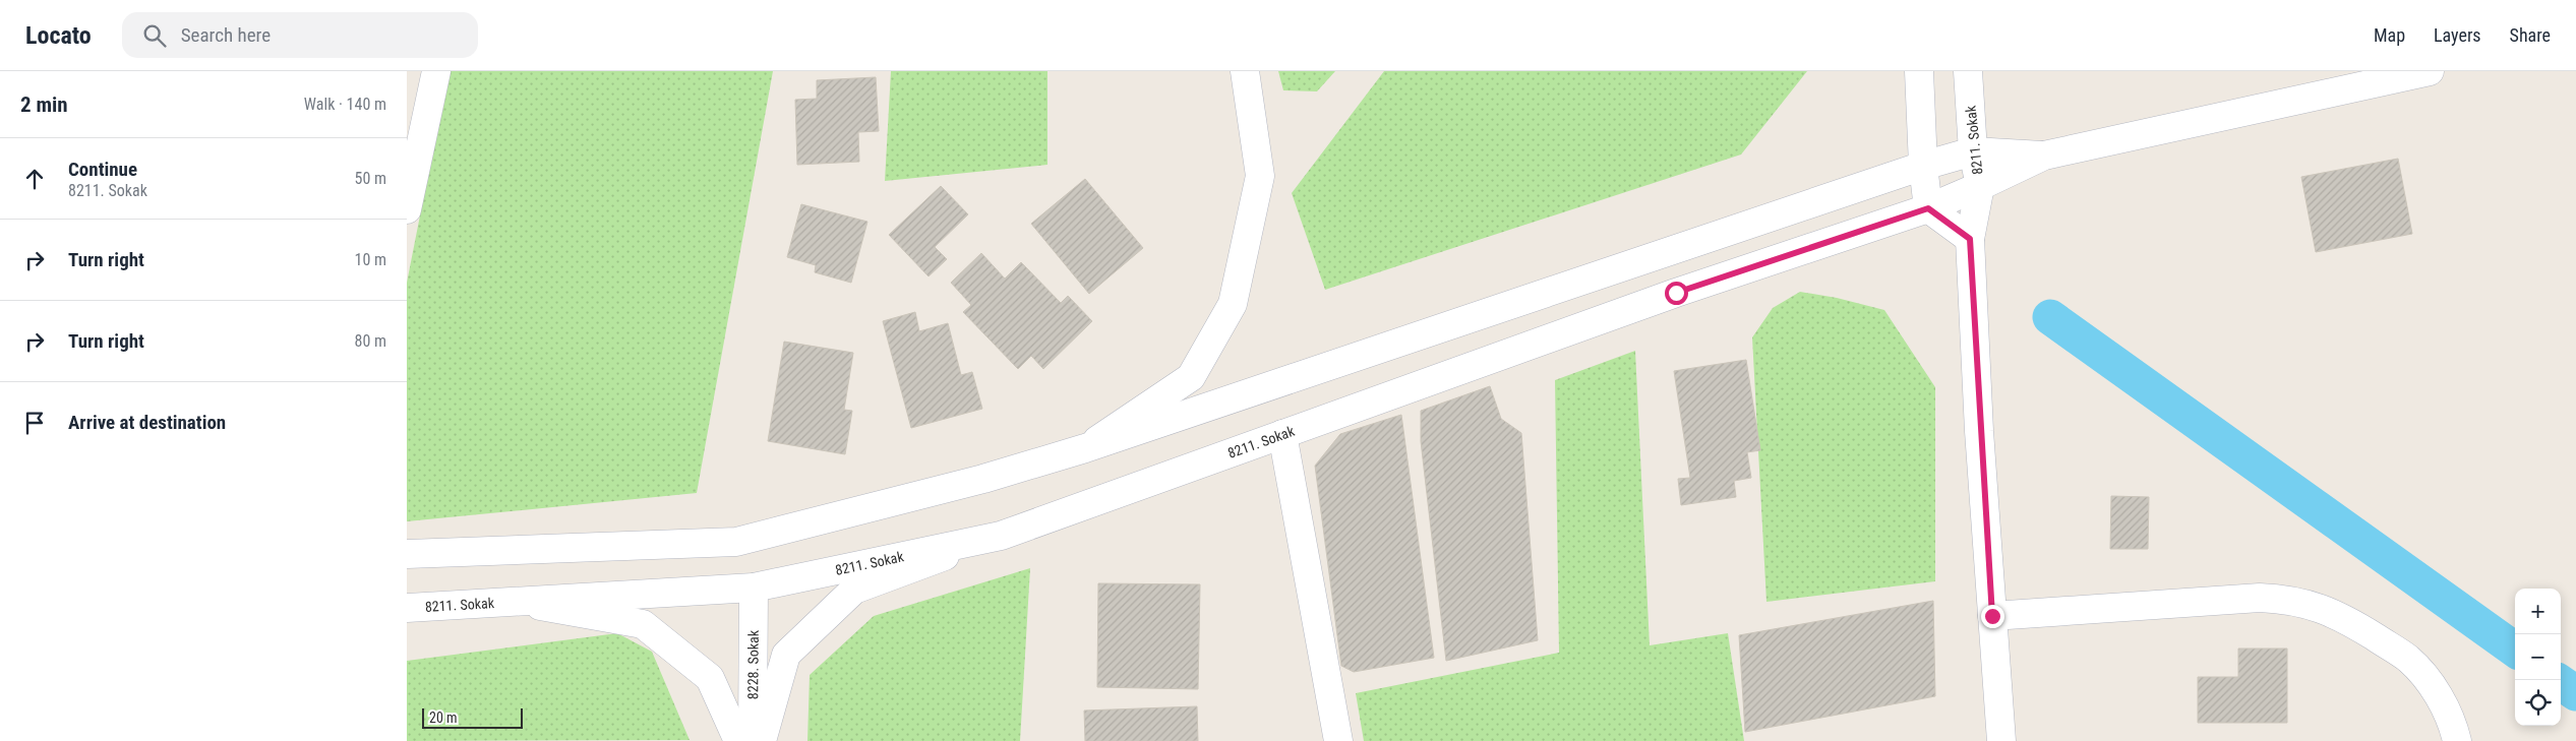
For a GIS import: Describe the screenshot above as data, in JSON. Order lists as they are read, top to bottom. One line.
{"streets":{"street":["8211. Sokak","8228. Sokak"]},"crossings":[["8211. Sokak","8228. Sokak"]],"scale_bar":"20 m","page":{"header":"Locato","search":"Search here","nav":["Map","Layers","Share"],"heading":["2 min","Walk · 140 m"],"list":[["Continue","8211. Sokak","50 m"],["Turn right","10 m"],["Turn right","80 m"],"Arrive at destination"],"map_buttons":["+","−"],"scale":"20 m"}}
